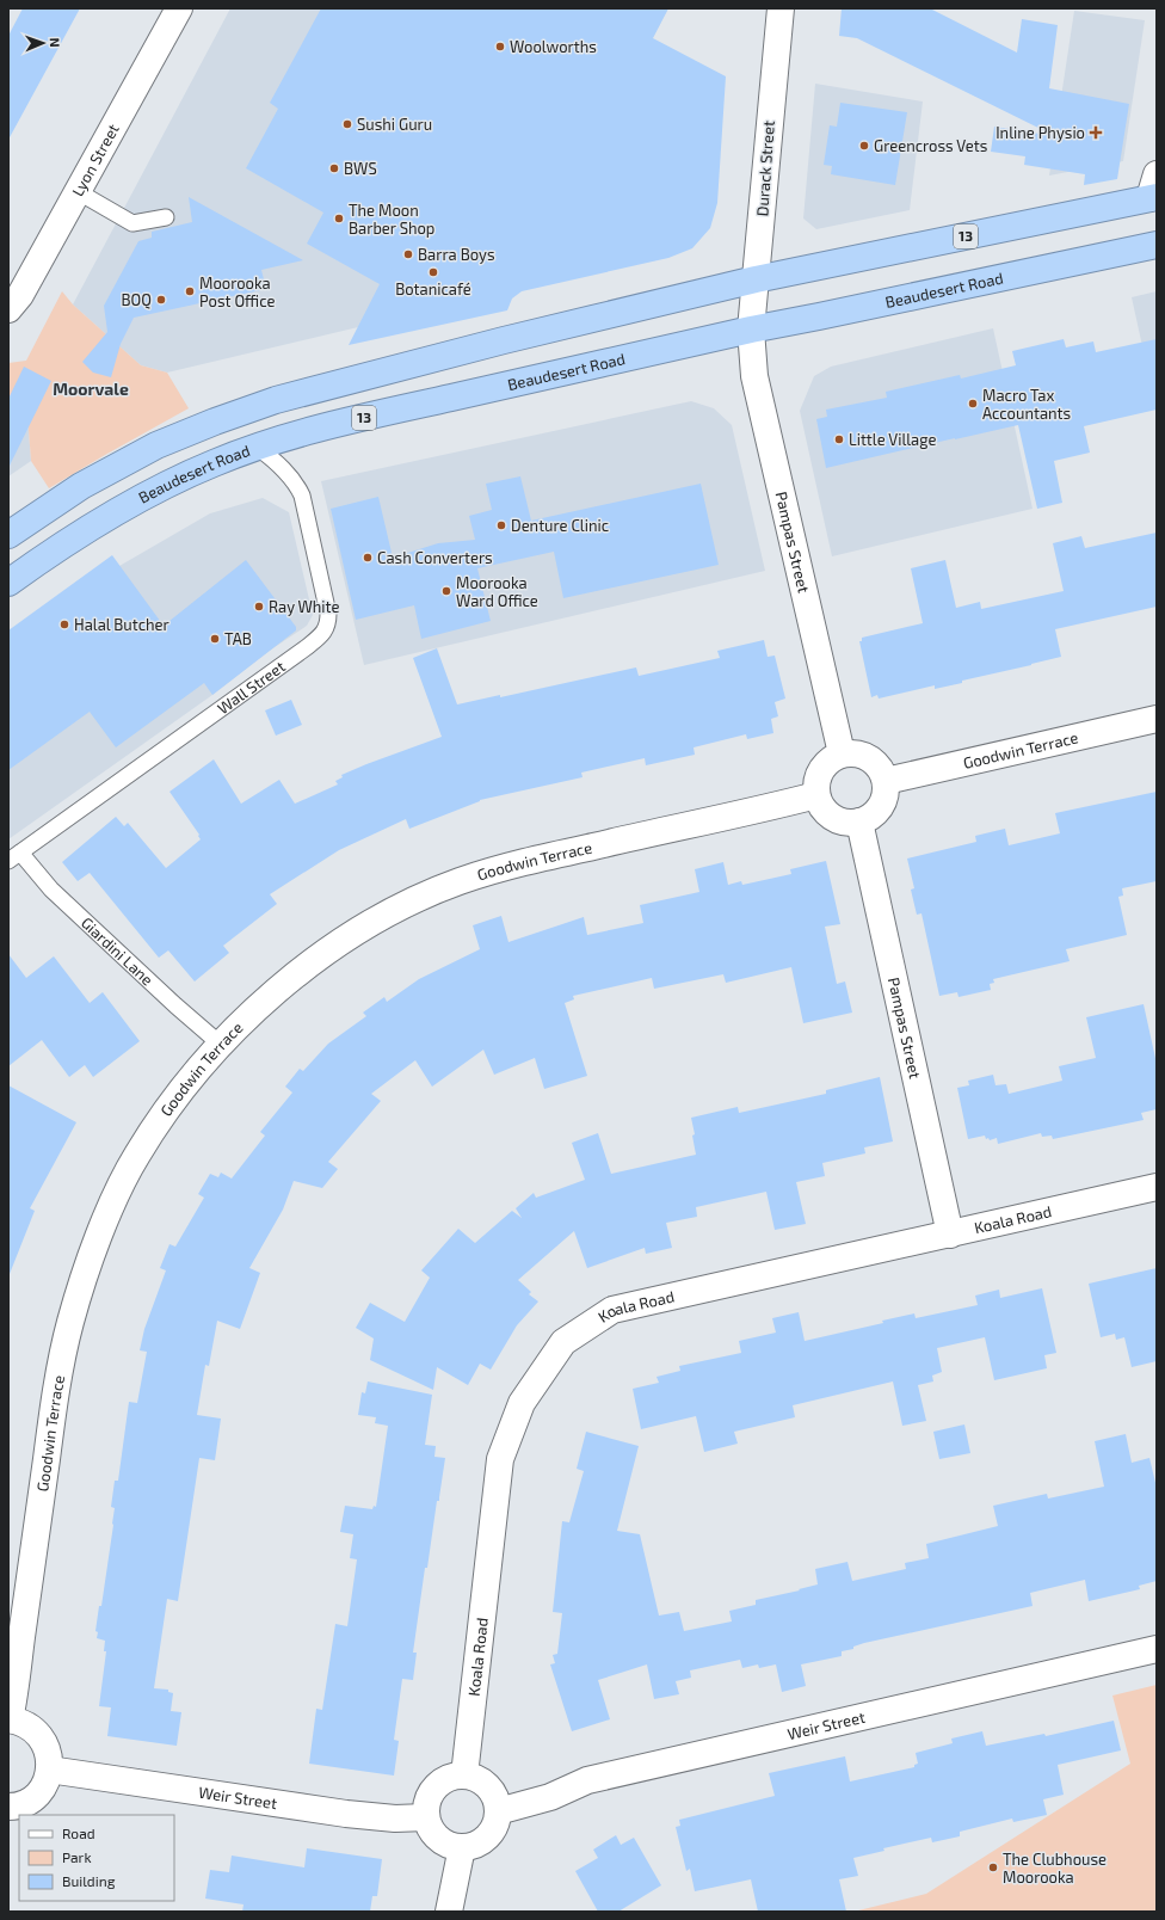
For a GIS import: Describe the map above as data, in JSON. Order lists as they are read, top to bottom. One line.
{"streets":{"highway":["13","Beaudesert Road"],"street":["Lyon Street","Durack Street","Pampas Street","Goodwin Terrace","Koala Road","Weir Street"],"lane":["Wall Street","Giardini Lane"]},"crossings":[["Durack Street","13"],["Durack Street","Beaudesert Road"],["Durack Street","Pampas Street"],["Beaudesert Road","Pampas Street"],["Beaudesert Road","Wall Street"],["Pampas Street","Goodwin Terrace"],["Pampas Street","Koala Road"],["Wall Street","Giardini Lane"],["Goodwin Terrace","Giardini Lane"],["Koala Road","Weir Street"]],"districts":["Moorvale"],"places":{"other":["Woolworths","Sushi Guru","Greencross Vets","BWS","The Moon Barber Shop","Barra Boys","Botanicafé","Moorooka Post Office","BOQ","Macro Tax Accountants","Little Village","Denture Clinic","Cash Converters","Moorooka Ward Office","Ray White","Halal Butcher","TAB","The Clubhouse Moorooka"],"health":["Inline Physio"]},"legend":["Road","Park","Building"],"north":"right"}
